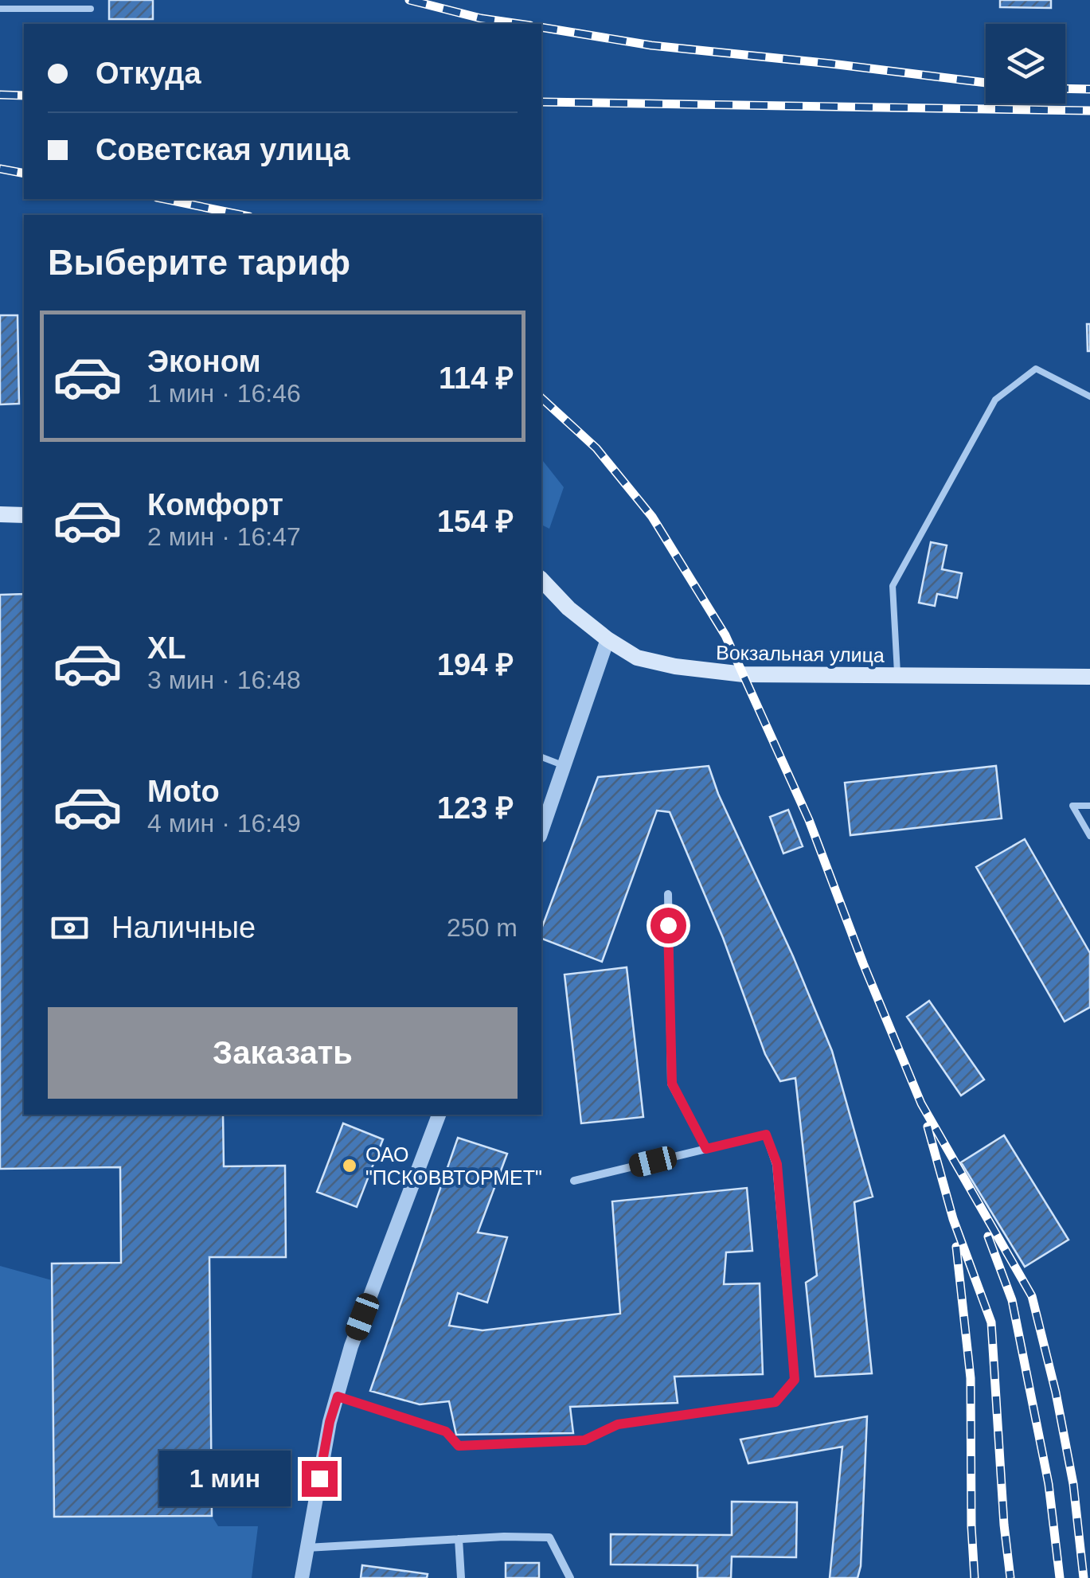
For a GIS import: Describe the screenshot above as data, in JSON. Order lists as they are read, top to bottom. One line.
{"streets":{"main road":["Вокзальная улица"]},"places":["ОАО \"ПСКОВВТОРМЕТ\""],"page":{"banner":["Откуда","Советская улица"],"heading":"Выберите тариф","list":[{"name":"Эконом","note":"1 мин · 16:46","value":"114 ₽"},{"name":"Комфорт","note":"2 мин · 16:47","value":"154 ₽"},{"name":"XL","note":"3 мин · 16:48","value":"194 ₽"},{"name":"Moto","note":"4 мин · 16:49","value":"123 ₽"}],"pay":["Наличные","250 m"],"buttons":"Заказать","bubble":"1 мин"}}
